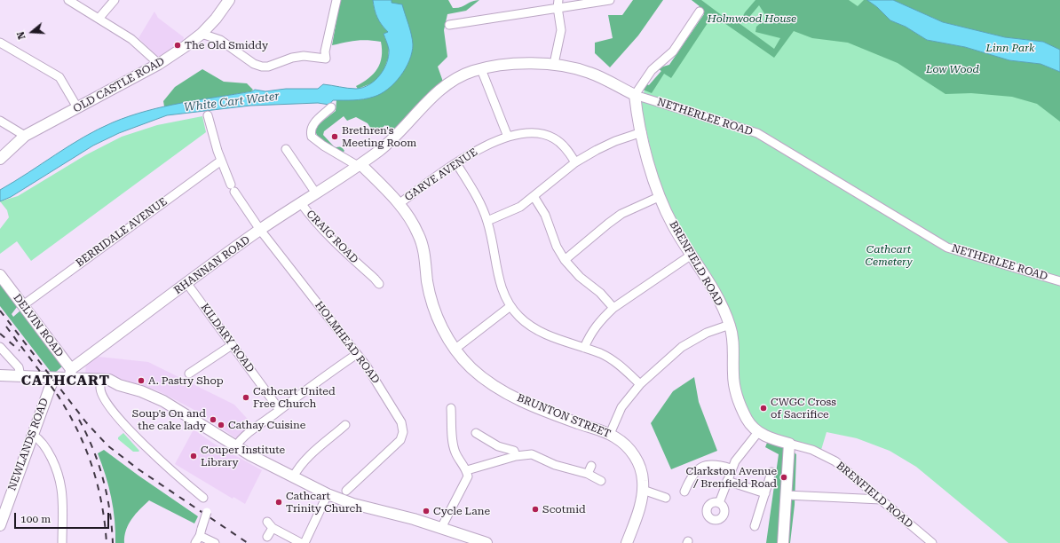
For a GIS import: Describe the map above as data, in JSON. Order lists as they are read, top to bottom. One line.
{"streets":{"street":["OLD CASTLE ROAD","NETHERLEE ROAD","GARVE AVENUE","BERRIDALE AVENUE","CRAIG ROAD","BRENFIELD ROAD","RHANNAN ROAD","DELVIN ROAD","KILDARY ROAD","HOLMHEAD ROAD","BRUNTON STREET","NEWLANDS ROAD"]},"crossings":[["NETHERLEE ROAD","BRENFIELD ROAD"],["NETHERLEE ROAD","RHANNAN ROAD"],["NETHERLEE ROAD","BRUNTON STREET"],["GARVE AVENUE","BRUNTON STREET"],["BERRIDALE AVENUE","DELVIN ROAD"],["BERRIDALE AVENUE","HOLMHEAD ROAD"],["CRAIG ROAD","RHANNAN ROAD"],["RHANNAN ROAD","DELVIN ROAD"],["RHANNAN ROAD","KILDARY ROAD"],["RHANNAN ROAD","HOLMHEAD ROAD"],["RHANNAN ROAD","BRUNTON STREET"]],"districts":["CATHCART"],"water":["White Cart Water"],"parks":["Holmwood House","Linn Park","Low Wood","Cathcart Cemetery"],"places":["The Old Smiddy","Brethren's Meeting Room","A. Pastry Shop","Cathcart United Free Church","CWGC Cross of Sacrifice","Soup's On and the cake lady","Cathay Cuisine","Couper Institute Library","Clarkston Avenue / Brenfield Road","Cathcart Trinity Church","Scotmid","Cycle Lane"],"scale_bar":"100 m","north":"left"}
